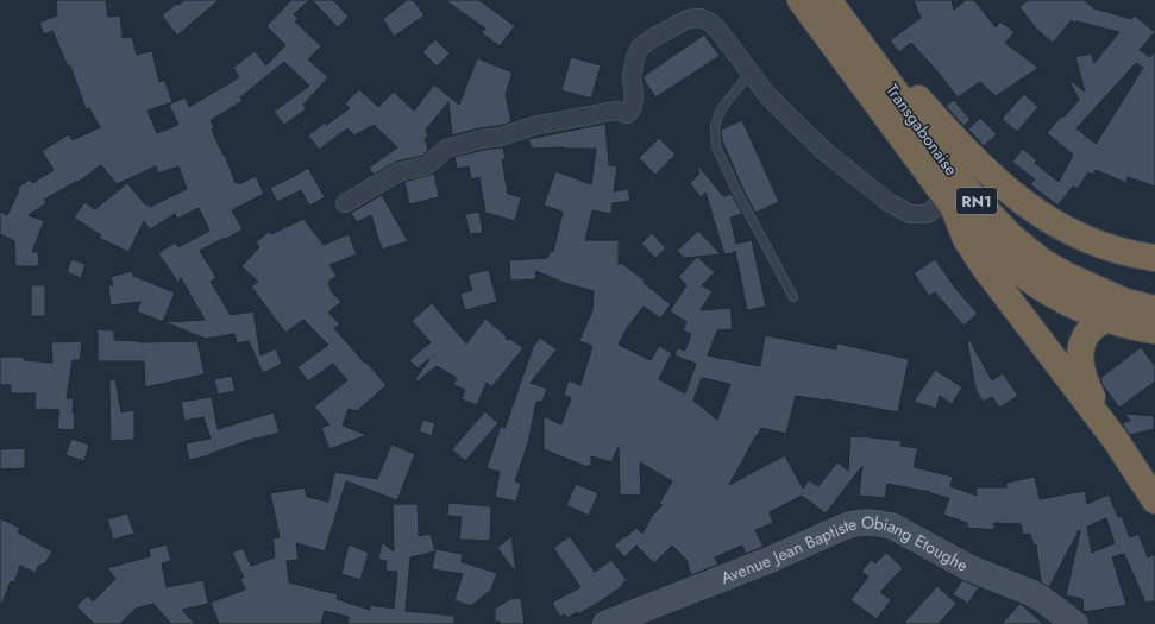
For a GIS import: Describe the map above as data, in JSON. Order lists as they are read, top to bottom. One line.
{"streets":{"highway":["Transgabonaise","RN1"],"street":["Avenue Jean Baptiste Obiang Etoughe"]}}
